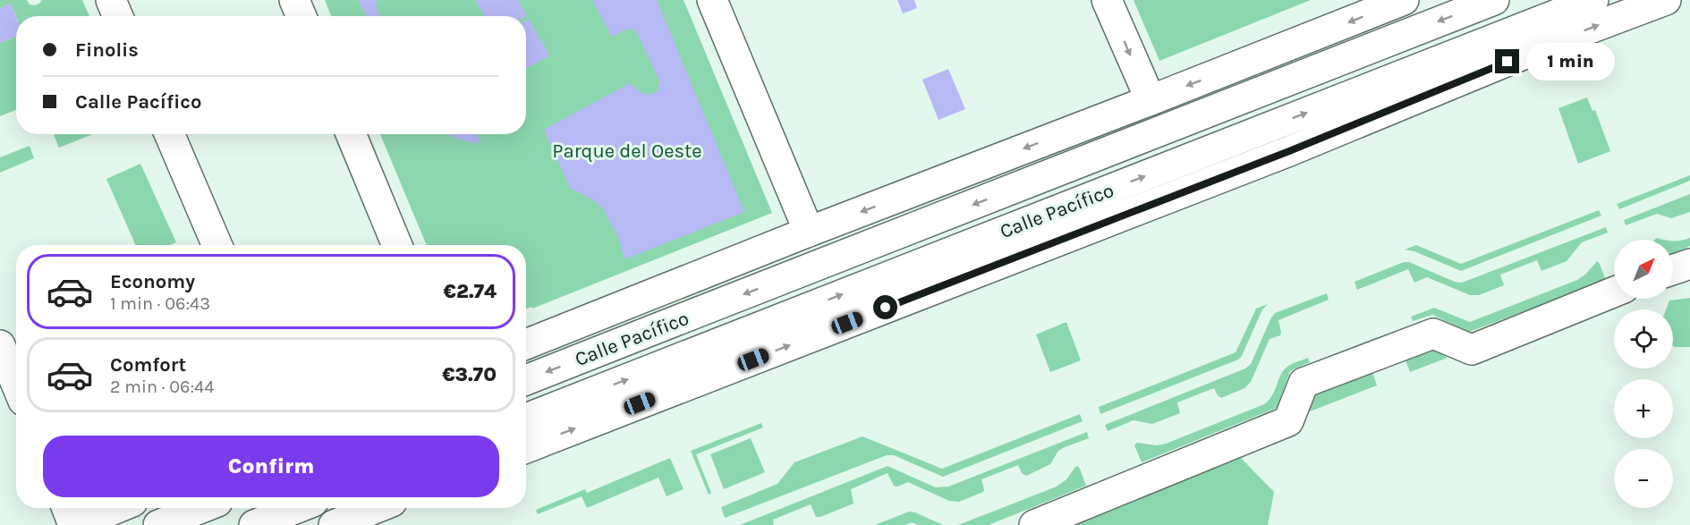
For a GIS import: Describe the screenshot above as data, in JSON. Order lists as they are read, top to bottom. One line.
{"streets":{"main road":["Calle Pacífico"]},"parks":["Parque del Oeste"],"north":"top right","page":{"banner":["Finolis","Calle Pacífico"],"bubble":"1 min","map_buttons":["+","−"],"list":[{"name":"Economy","note":"1 min · 06:43","value":"€2.74"},{"name":"Comfort","note":"2 min · 06:44","value":"€3.70"}],"buttons":"Confirm"}}
